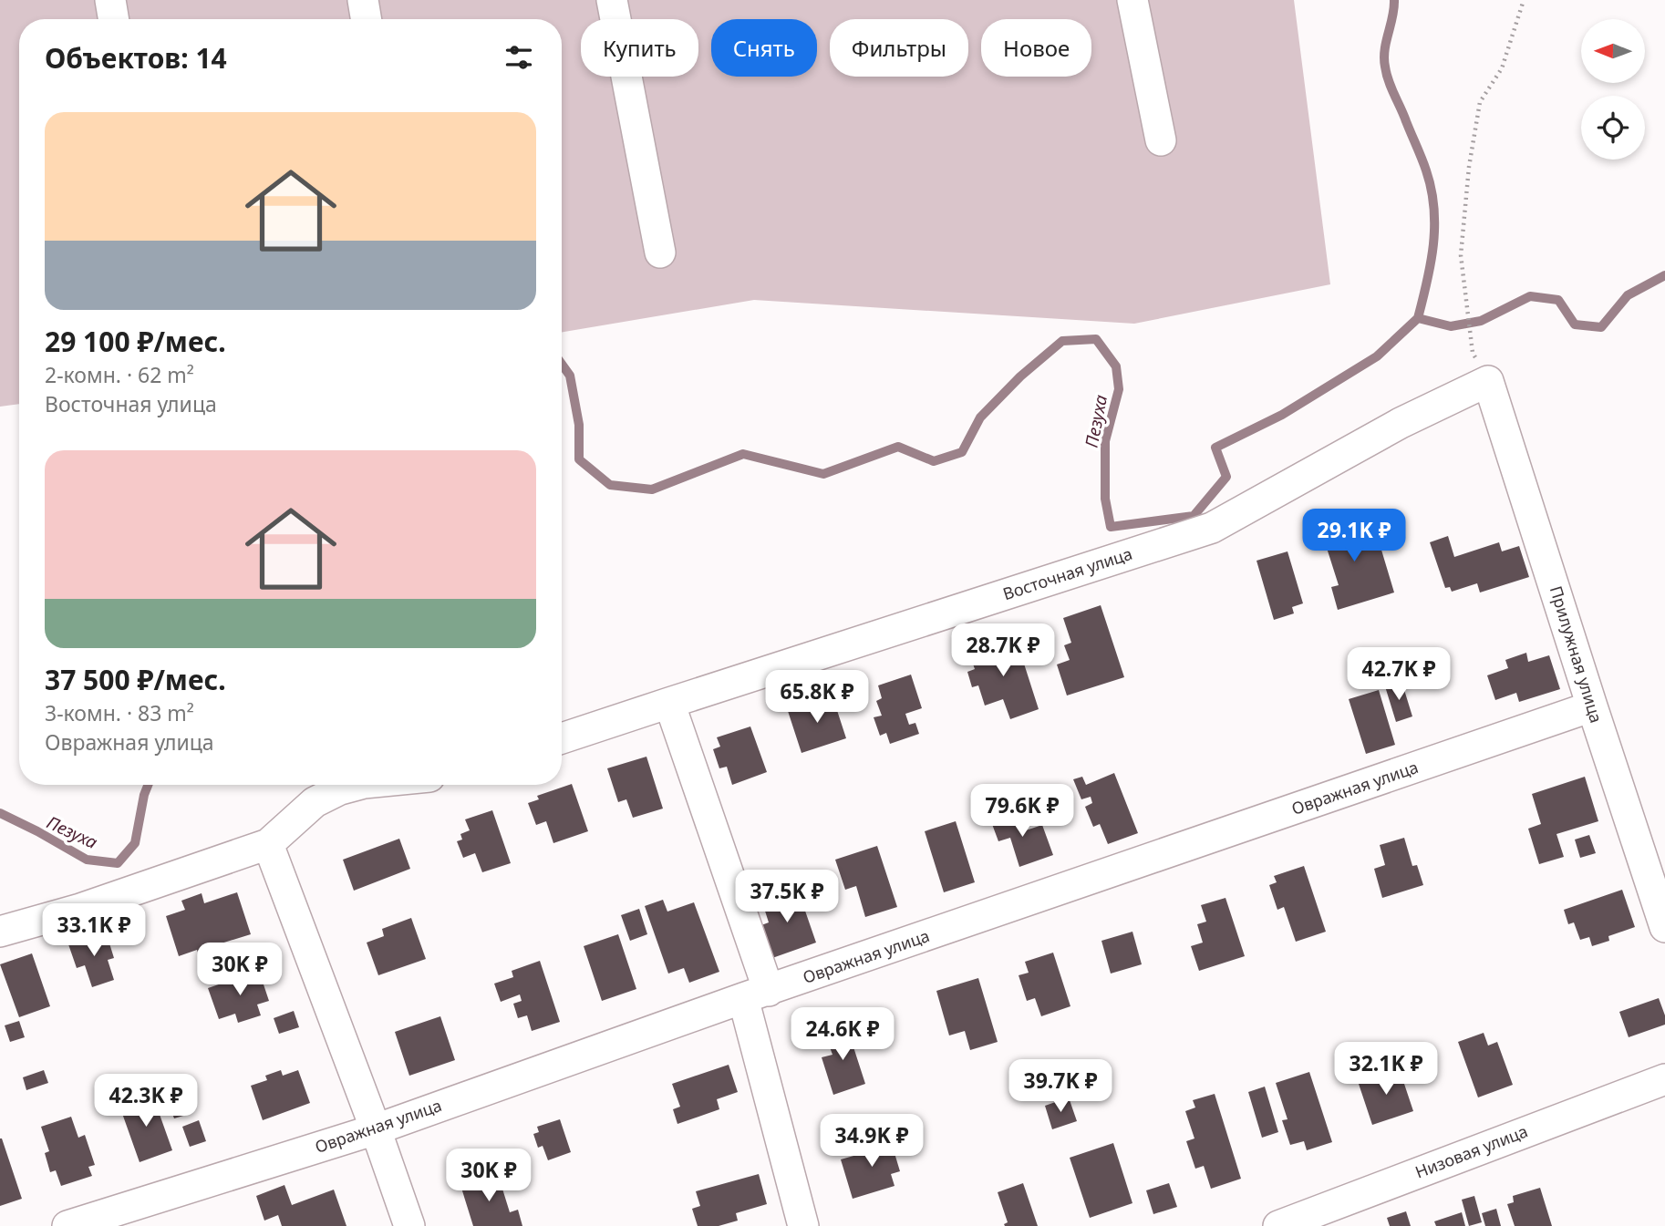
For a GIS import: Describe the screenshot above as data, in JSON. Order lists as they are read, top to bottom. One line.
{"streets":{"street":["Восточная улица","Прилужная улица","Овражная улица","Низовая улица"]},"crossings":[["Восточная улица","Прилужная улица"],["Прилужная улица","Овражная улица"]],"water":["Пезуха"],"north":"left","page":{"chip":["Купить","Снять","Фильтры","Новое"],"heading":"Объектов: 14","list":[{"name":"29 100 ₽/мес.","note":"2-комн. · 62 m² · Восточная улица"},{"name":"37 500 ₽/мес.","note":"3-комн. · 83 m² · Овражная улица"}],"price":["29.1K ₽","28.7K ₽","42.7K ₽","65.8K ₽","79.6K ₽","37.5K ₽","33.1K ₽","30K ₽","24.6K ₽","32.1K ₽","39.7K ₽","42.3K ₽","34.9K ₽","30K ₽"]}}
